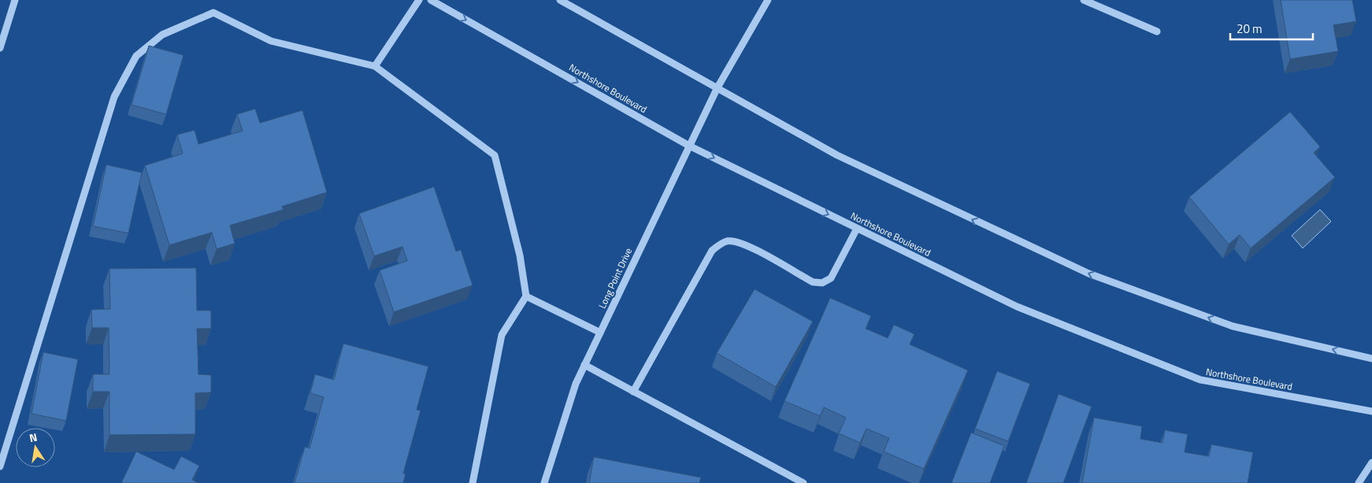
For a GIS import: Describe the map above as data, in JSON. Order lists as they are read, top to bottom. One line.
{"streets":{"street":["Northshore Boulevard","Long Point Drive"]},"crossings":[["Northshore Boulevard","Long Point Drive"]],"one_way":["Northshore Boulevard"],"scale_bar":"20 m","north":"top"}
